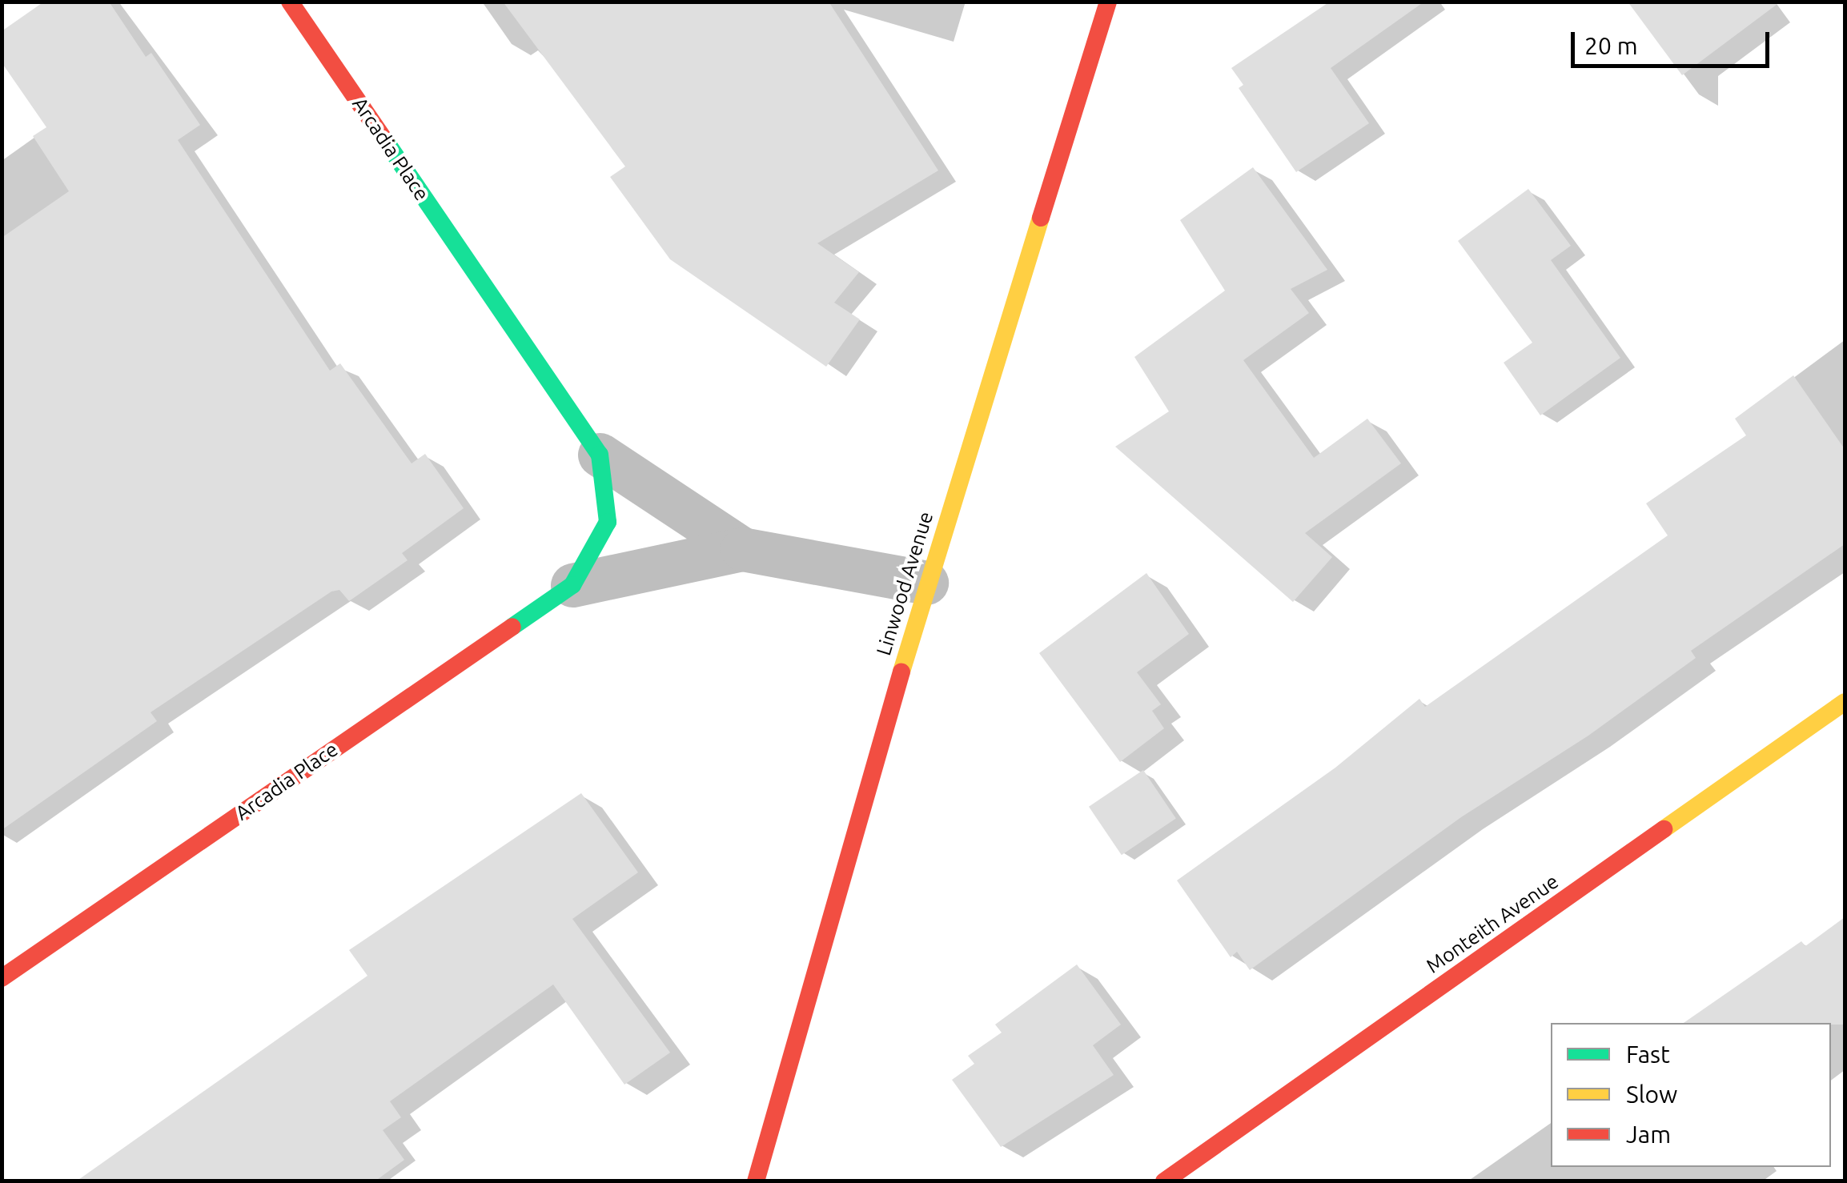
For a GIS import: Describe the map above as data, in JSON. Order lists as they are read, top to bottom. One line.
{"streets":{"street":["Arcadia Place","Linwood Avenue","Monteith Avenue"]},"crossings":[["Arcadia Place","Linwood Avenue"]],"legend":["Fast","Slow","Jam"],"scale_bar":"20 m"}
